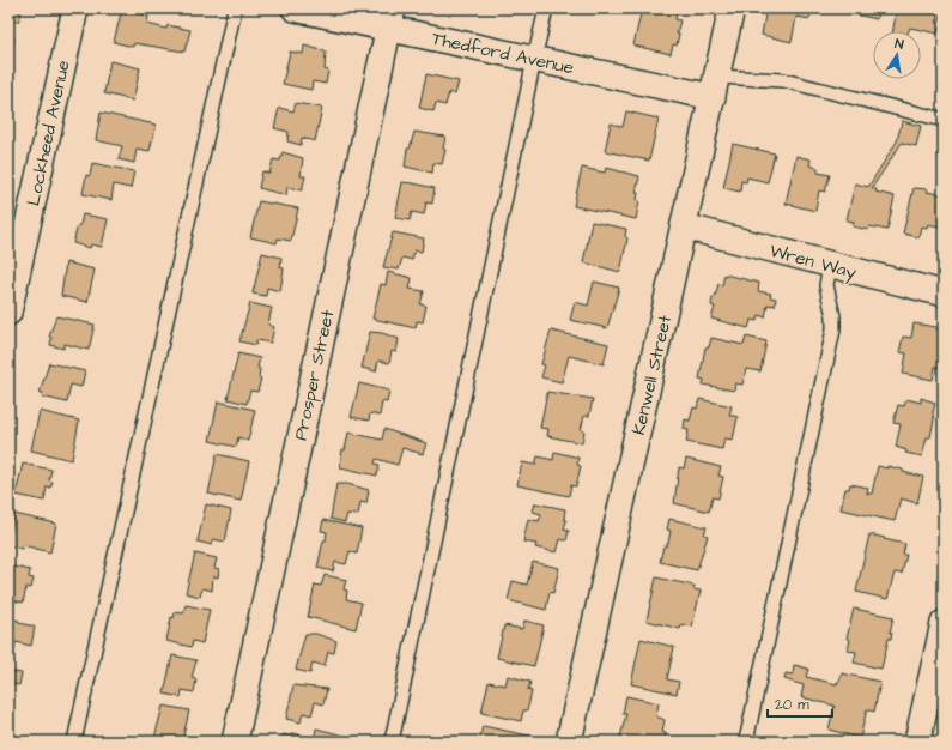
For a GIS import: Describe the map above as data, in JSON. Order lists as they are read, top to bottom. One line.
{"streets":{"street":["Thedford Avenue","Lockheed Avenue","Wren Way","Prosper Street","Kenwell Street"]},"crossings":[["Thedford Avenue","Prosper Street"],["Thedford Avenue","Kenwell Street"],["Wren Way","Kenwell Street"]],"scale_bar":"20 m","north":"top"}
